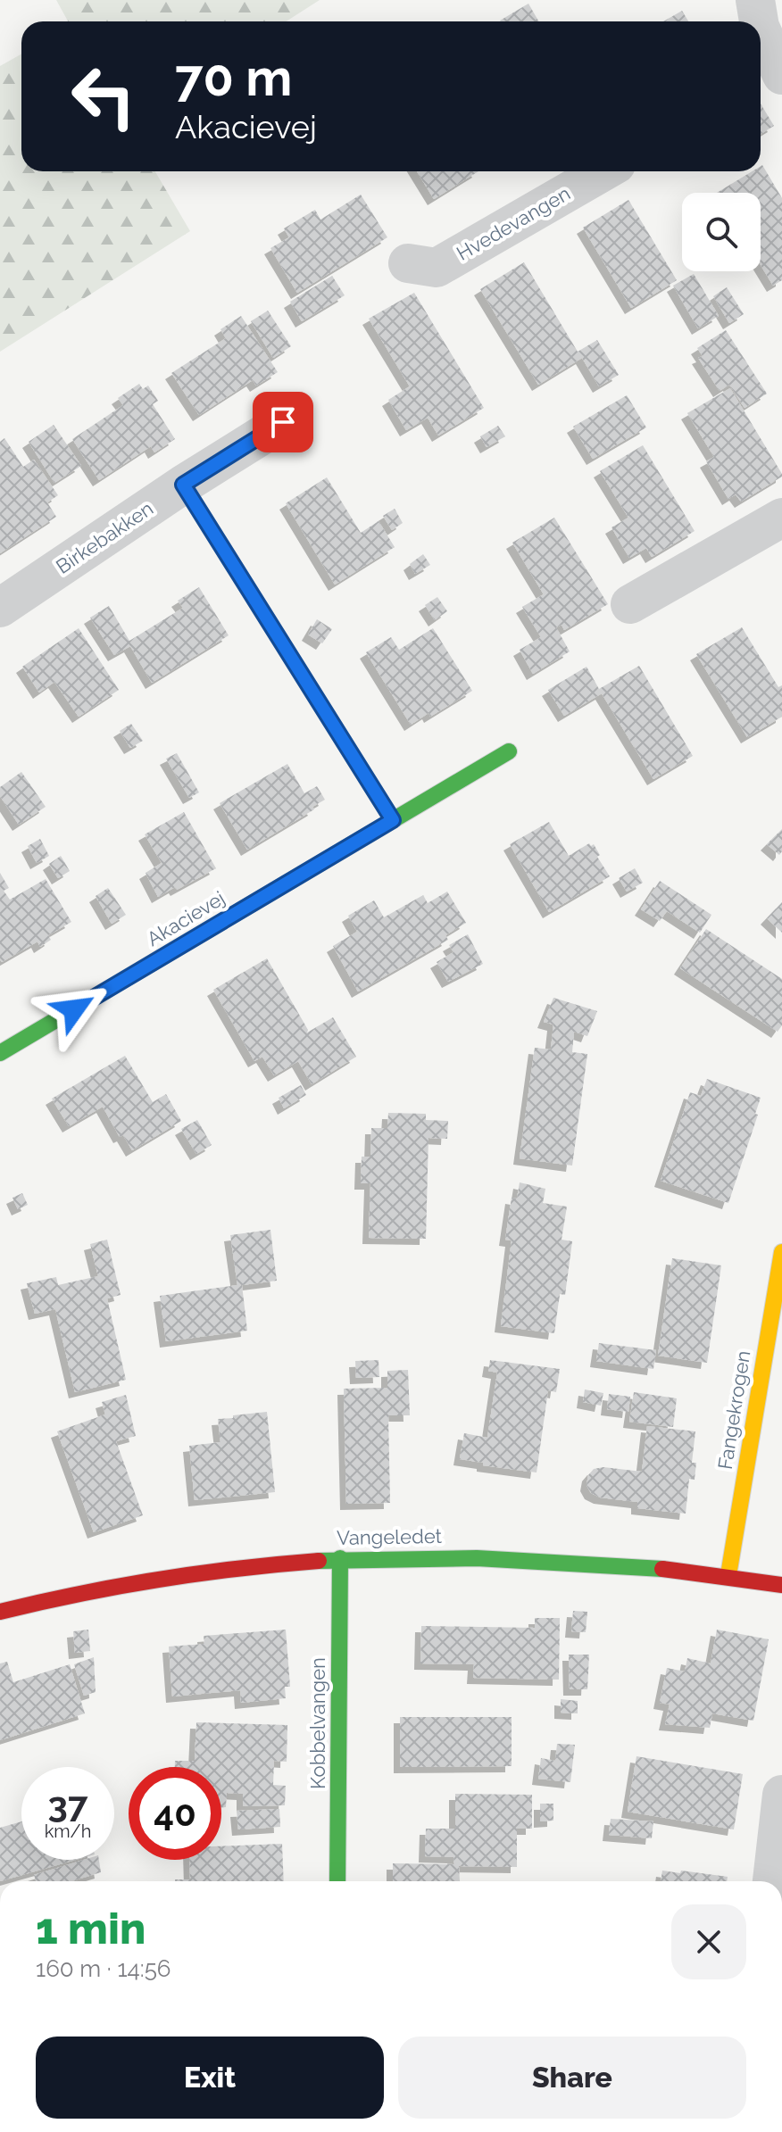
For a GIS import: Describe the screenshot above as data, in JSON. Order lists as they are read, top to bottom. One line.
{"streets":{"street":["Hvedevangen","Birkebakken","Akacievej","Fangekrogen","Vangeledet","Kobbelvangen"]},"crossings":[["Fangekrogen","Vangeledet"],["Vangeledet","Kobbelvangen"]],"page":{"turn":["70 m","Akacievej"],"speed":"37 km/h","limit":"40","heading":["1 min","160 m · 14:56"],"buttons":["Exit","Share"]}}
